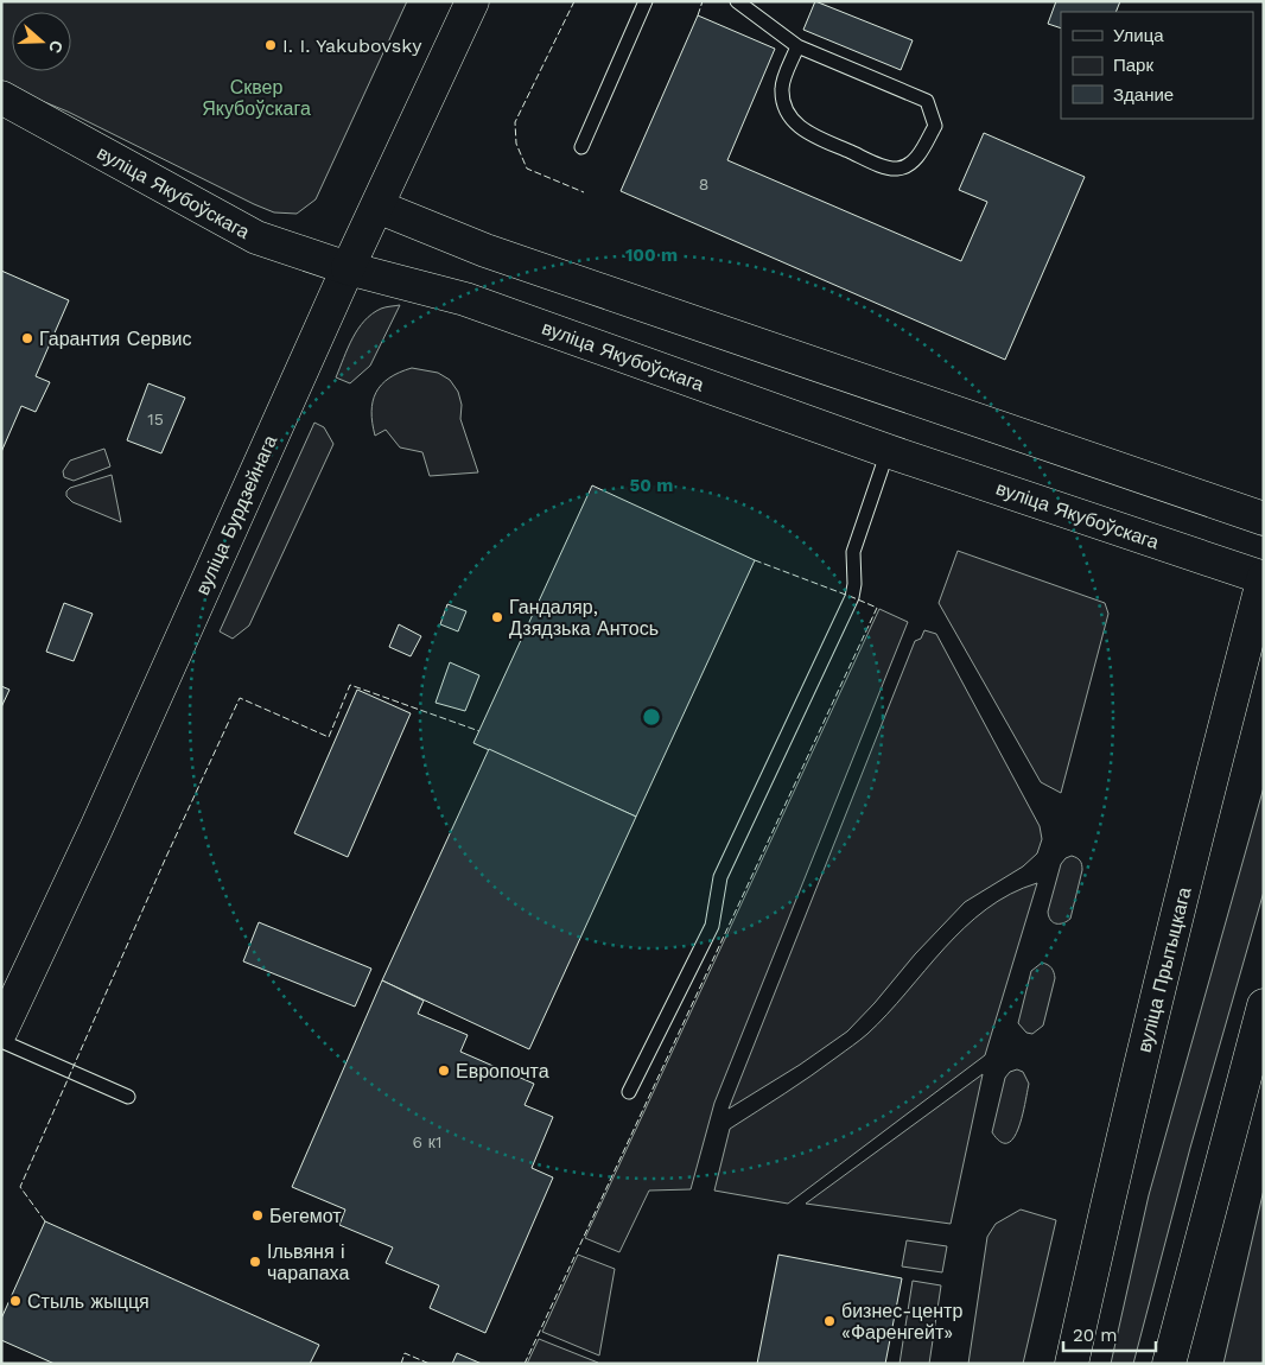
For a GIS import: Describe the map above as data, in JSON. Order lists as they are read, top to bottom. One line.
{"streets":{"main road":["вуліца Якубоўскага","вуліца Бурдзейнага","вуліца Прытыцкага"]},"crossings":[["вуліца Якубоўскага","вуліца Бурдзейнага"],["вуліца Якубоўскага","вуліца Прытыцкага"]],"parks":["Сквер Якубоўскага"],"places":["I. I. Yakubovsky","Гарантия Сервис","Гандаляр, Дзядзька Антось","Европочта","Бегемот","Ільвяня і чарапаха","Стыль жыцця","бизнес-центр «Фаренгейт»"],"house_numbers":["8","15","6 к1"],"legend":["Улица","Парк","Здание"],"scale_bar":"20 m","north":"right","rings":["100 m","50 m"]}
